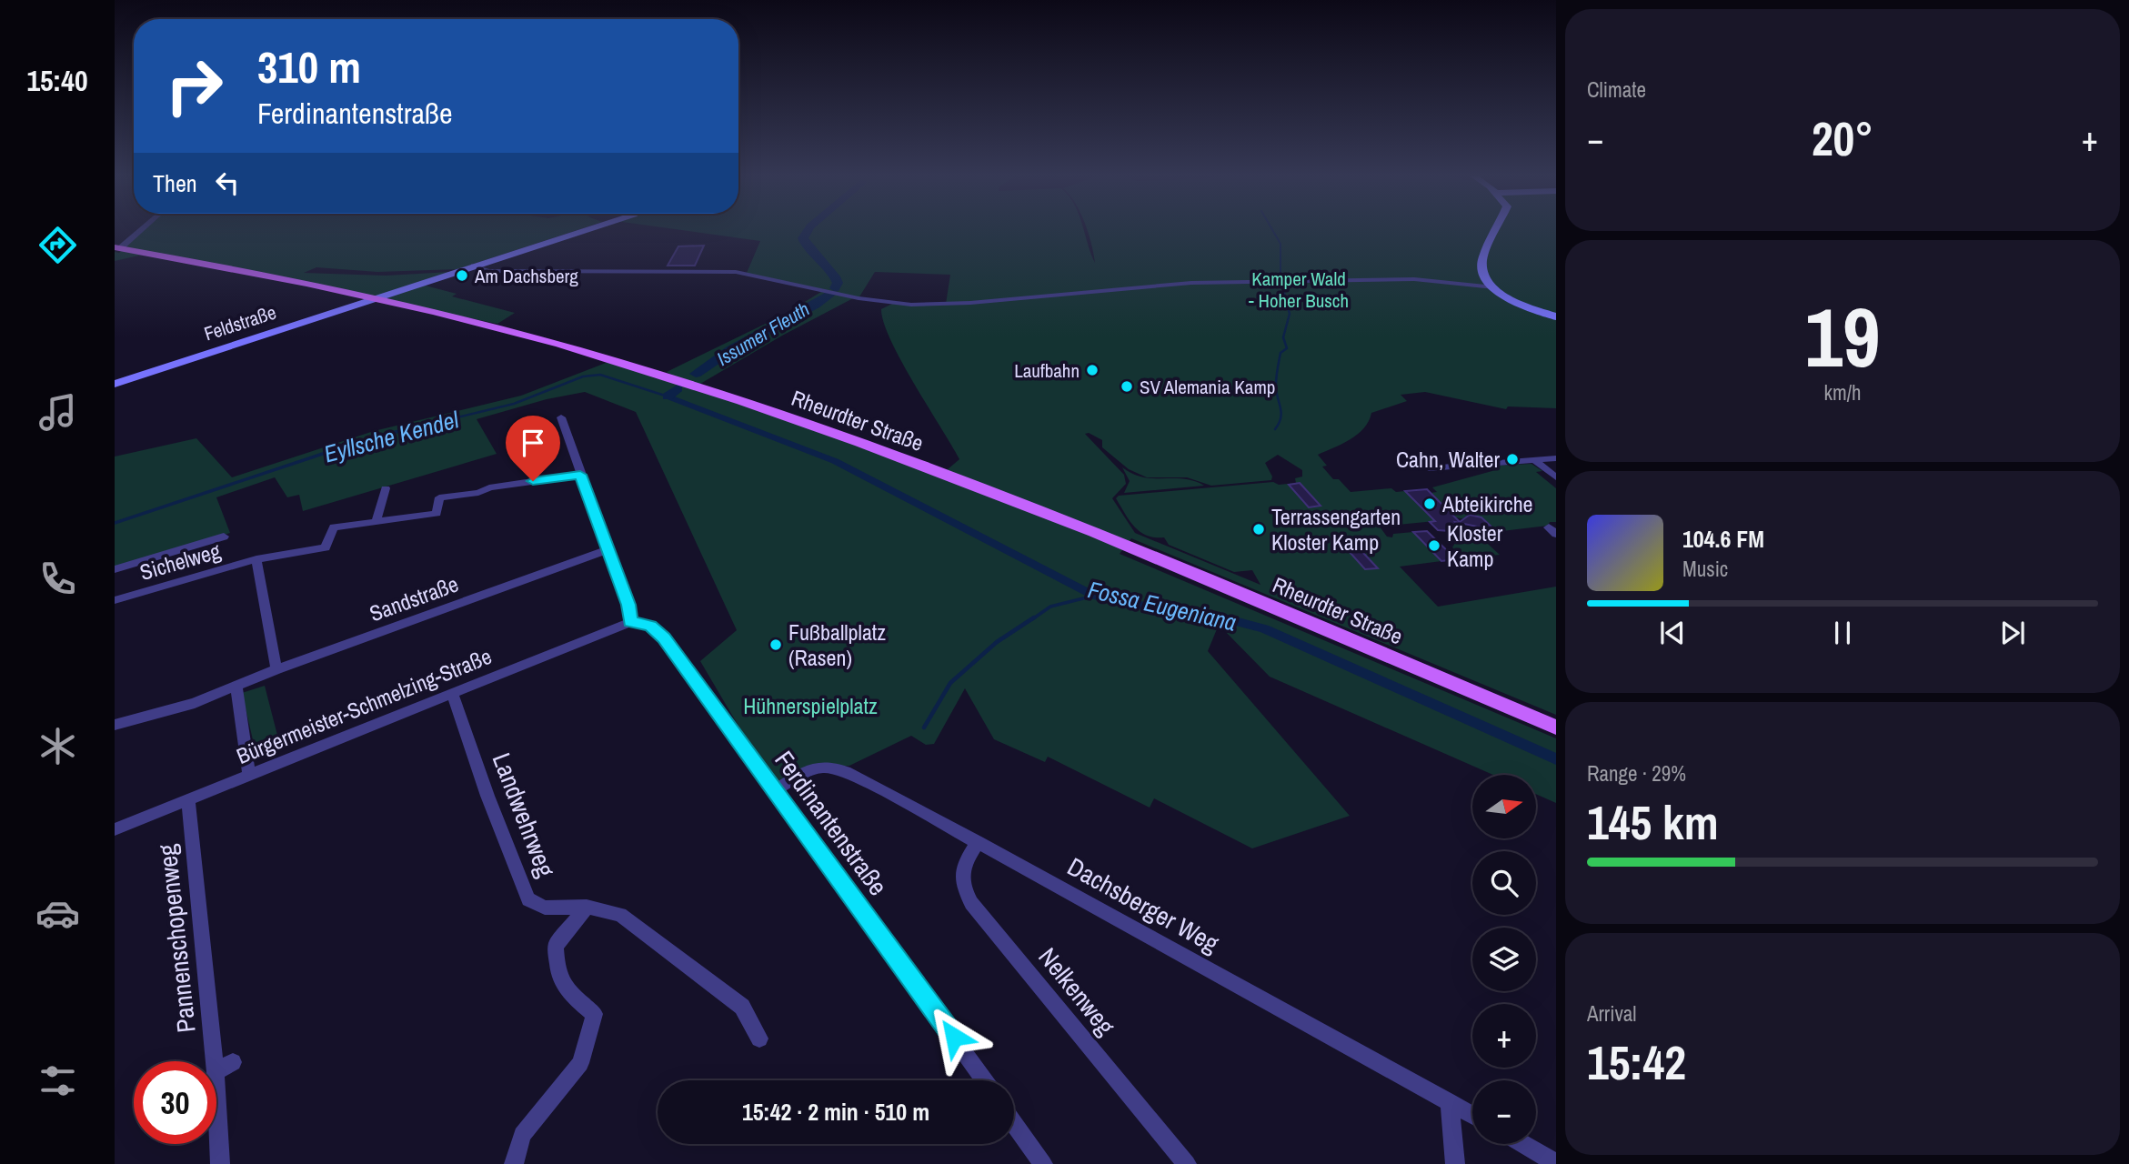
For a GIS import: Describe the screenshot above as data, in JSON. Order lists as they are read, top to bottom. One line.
{"streets":{"main road":["Rheurdter Straße"],"street":["Feldstraße","Sichelweg","Sandstraße","Bürgermeister-Schmelzing-Straße","Landwehrweg","Ferdinantenstraße","Dachsberger Weg","Pannenschopenweg","Nelkenweg"]},"crossings":[["Feldstraße","Rheurdter Straße"],["Sichelweg","Sandstraße"],["Bürgermeister-Schmelzing-Straße","Landwehrweg"],["Bürgermeister-Schmelzing-Straße","Ferdinantenstraße"],["Bürgermeister-Schmelzing-Straße","Pannenschopenweg"],["Ferdinantenstraße","Dachsberger Weg"],["Dachsberger Weg","Nelkenweg"]],"water":["Issumer Fleuth","Eyllsche Kendel","Fossa Eugeniana"],"parks":["Kamper Wald - Hoher Busch","Hühnerspielplatz"],"places":["Am Dachsberg","Laufbahn","SV Alemania Kamp","Cahn, Walter","Abteikirche","Terrassengarten Kloster Kamp","Kloster Kamp","Fußballplatz (Rasen)"],"north":"right","page":{"tabs":"15:40","tile":["Climate",["19","km/h"],["Range · 29%","145 km"],["Arrival","15:42"]],"turn":["310 m","Ferdinantenstraße"],"heat":["−","20°","+"],"then":"Then","song":["104.6 FM","Music"],"map_buttons":["+","−"],"limit":"30","trip":"15:42 · 2 min · 510 m"}}
